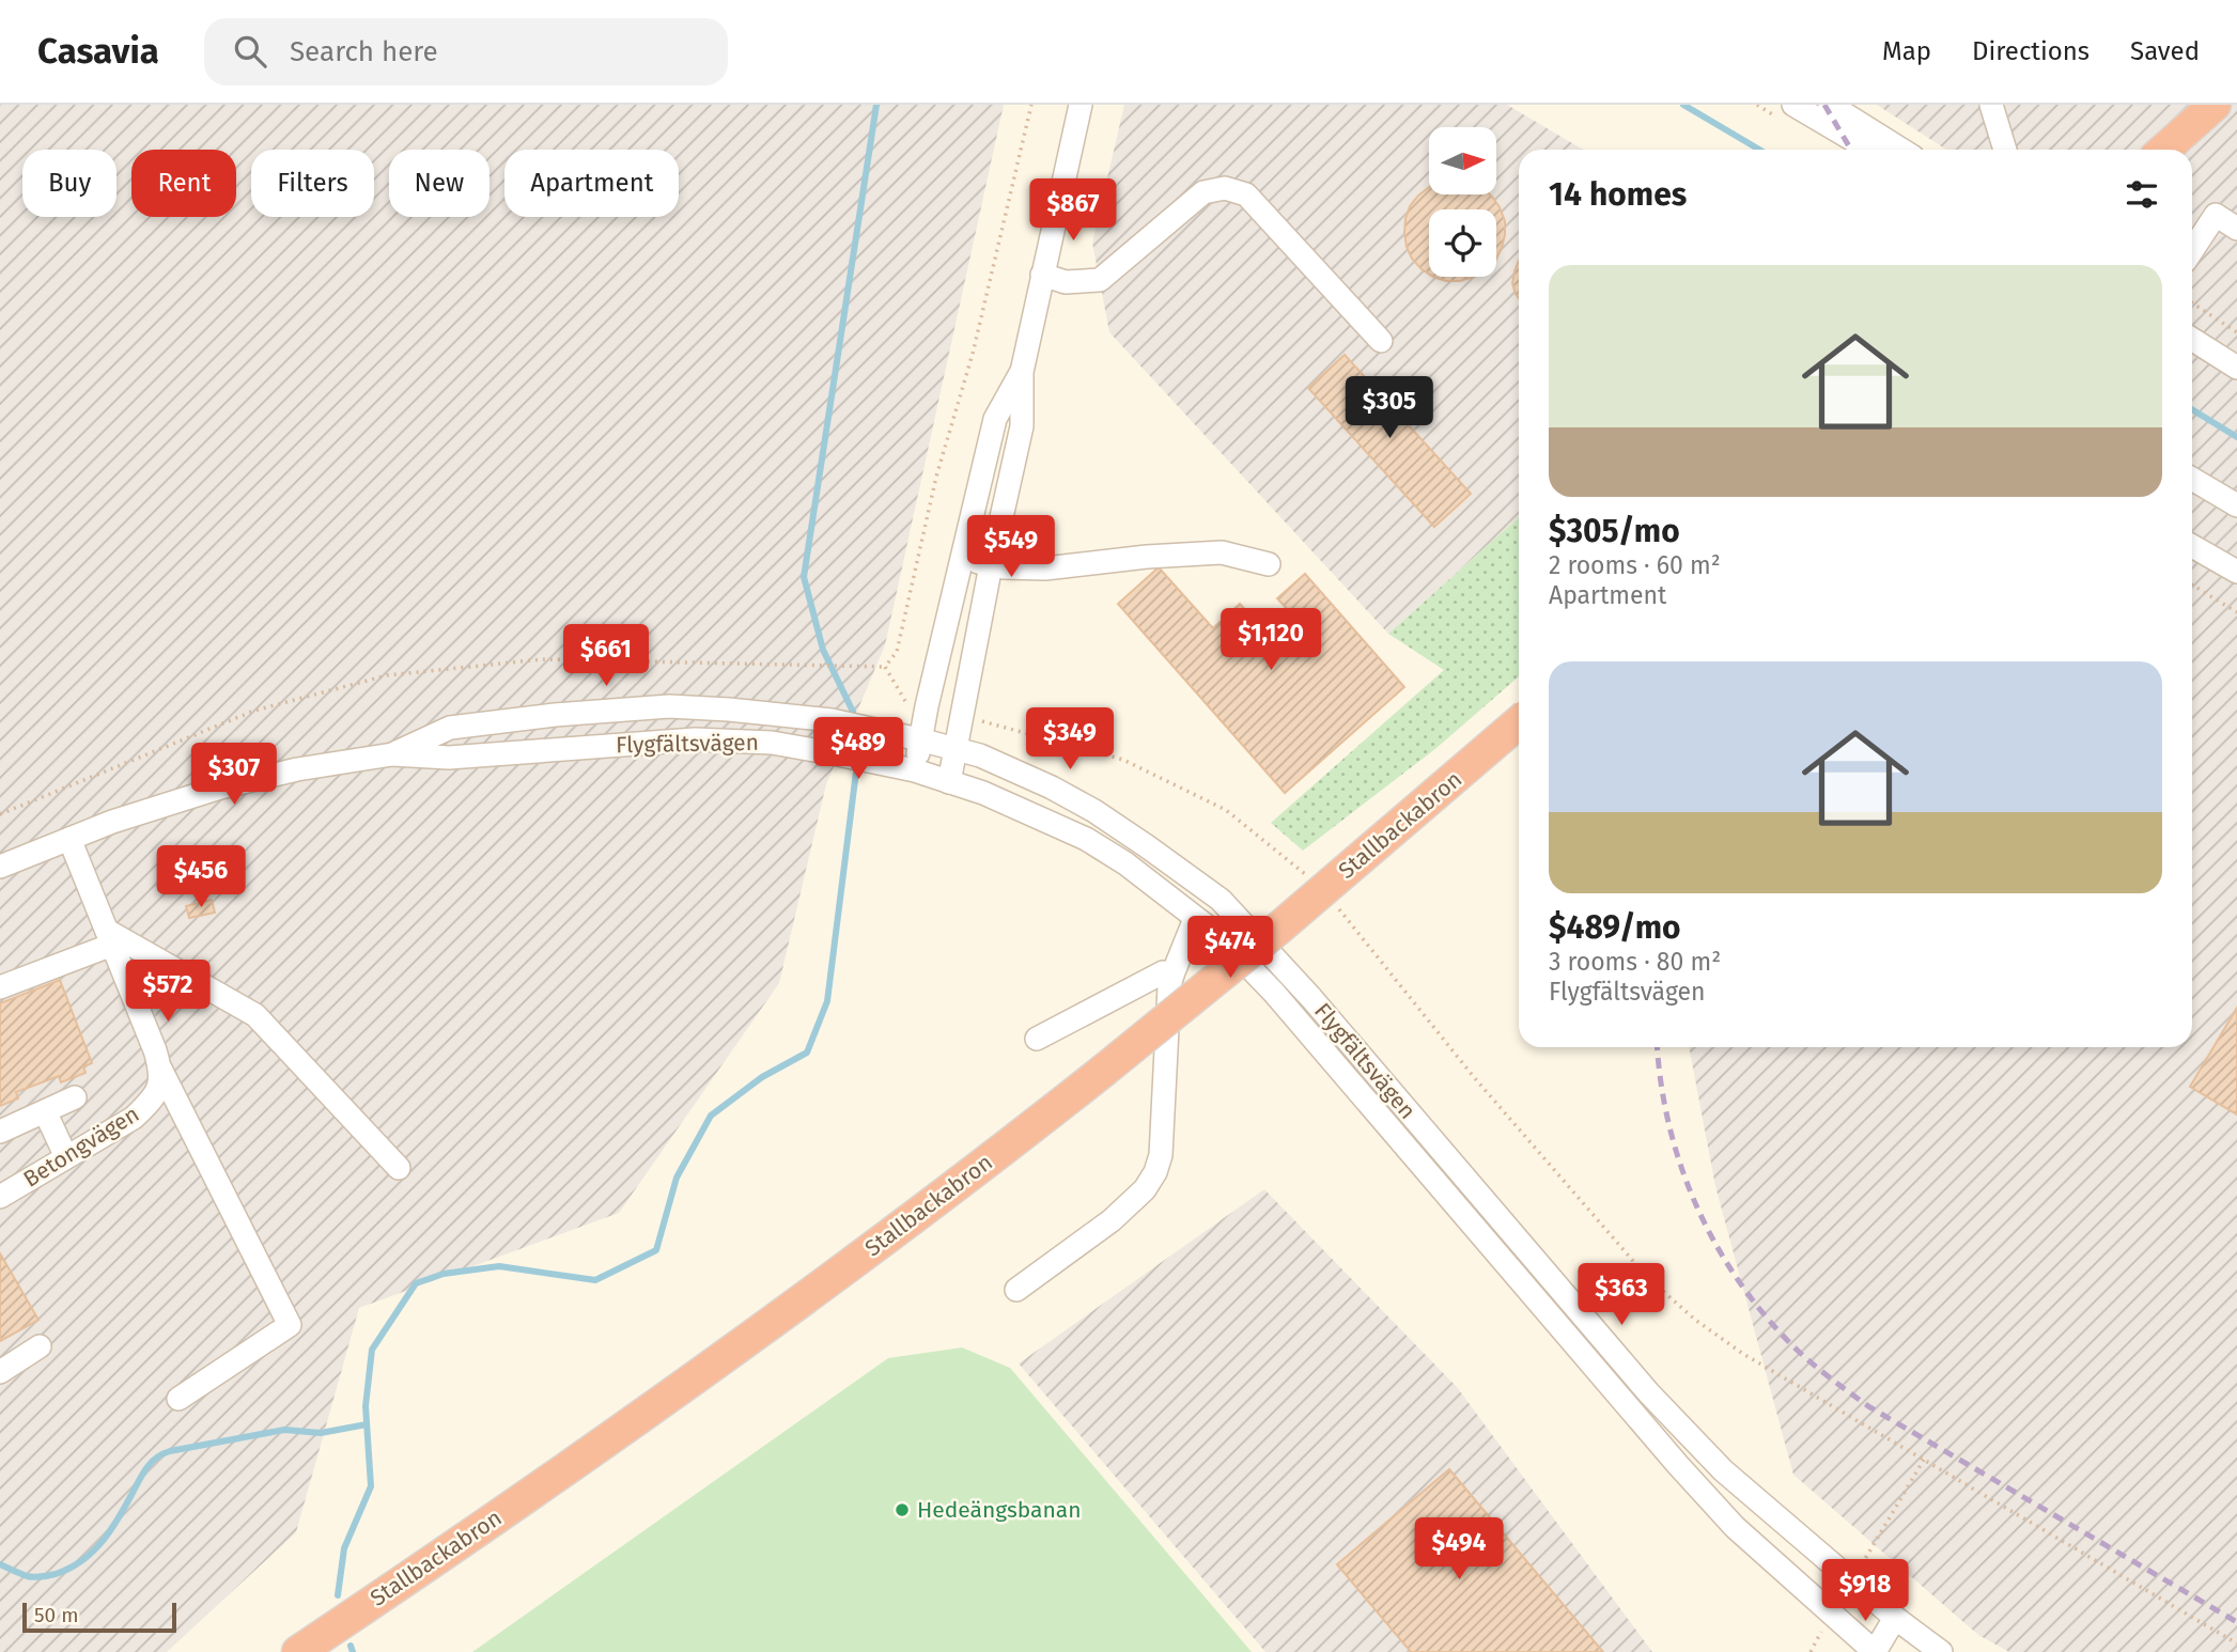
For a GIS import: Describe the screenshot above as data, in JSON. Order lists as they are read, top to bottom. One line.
{"streets":{"highway":["Stallbackabron"],"street":["Flygfältsvägen","Betongvägen"]},"places":["Hedeängsbanan"],"scale_bar":"50 m","north":"right","page":{"header":"Casavia","search":"Search here","nav":["Map","Directions","Saved"],"chip":["Buy","Rent","Filters","New","Apartment"],"heading":"14 homes","price":["$867","$305","$549","$1,120","$661","$349","$489","$307","$456","$474","$572","$363","$494","$918"],"list":[{"name":"$305/mo","note":"2 rooms · 60 m² · Apartment"},{"name":"$489/mo","note":"3 rooms · 80 m² · Flygfältsvägen"}],"scale":"50 m"}}
